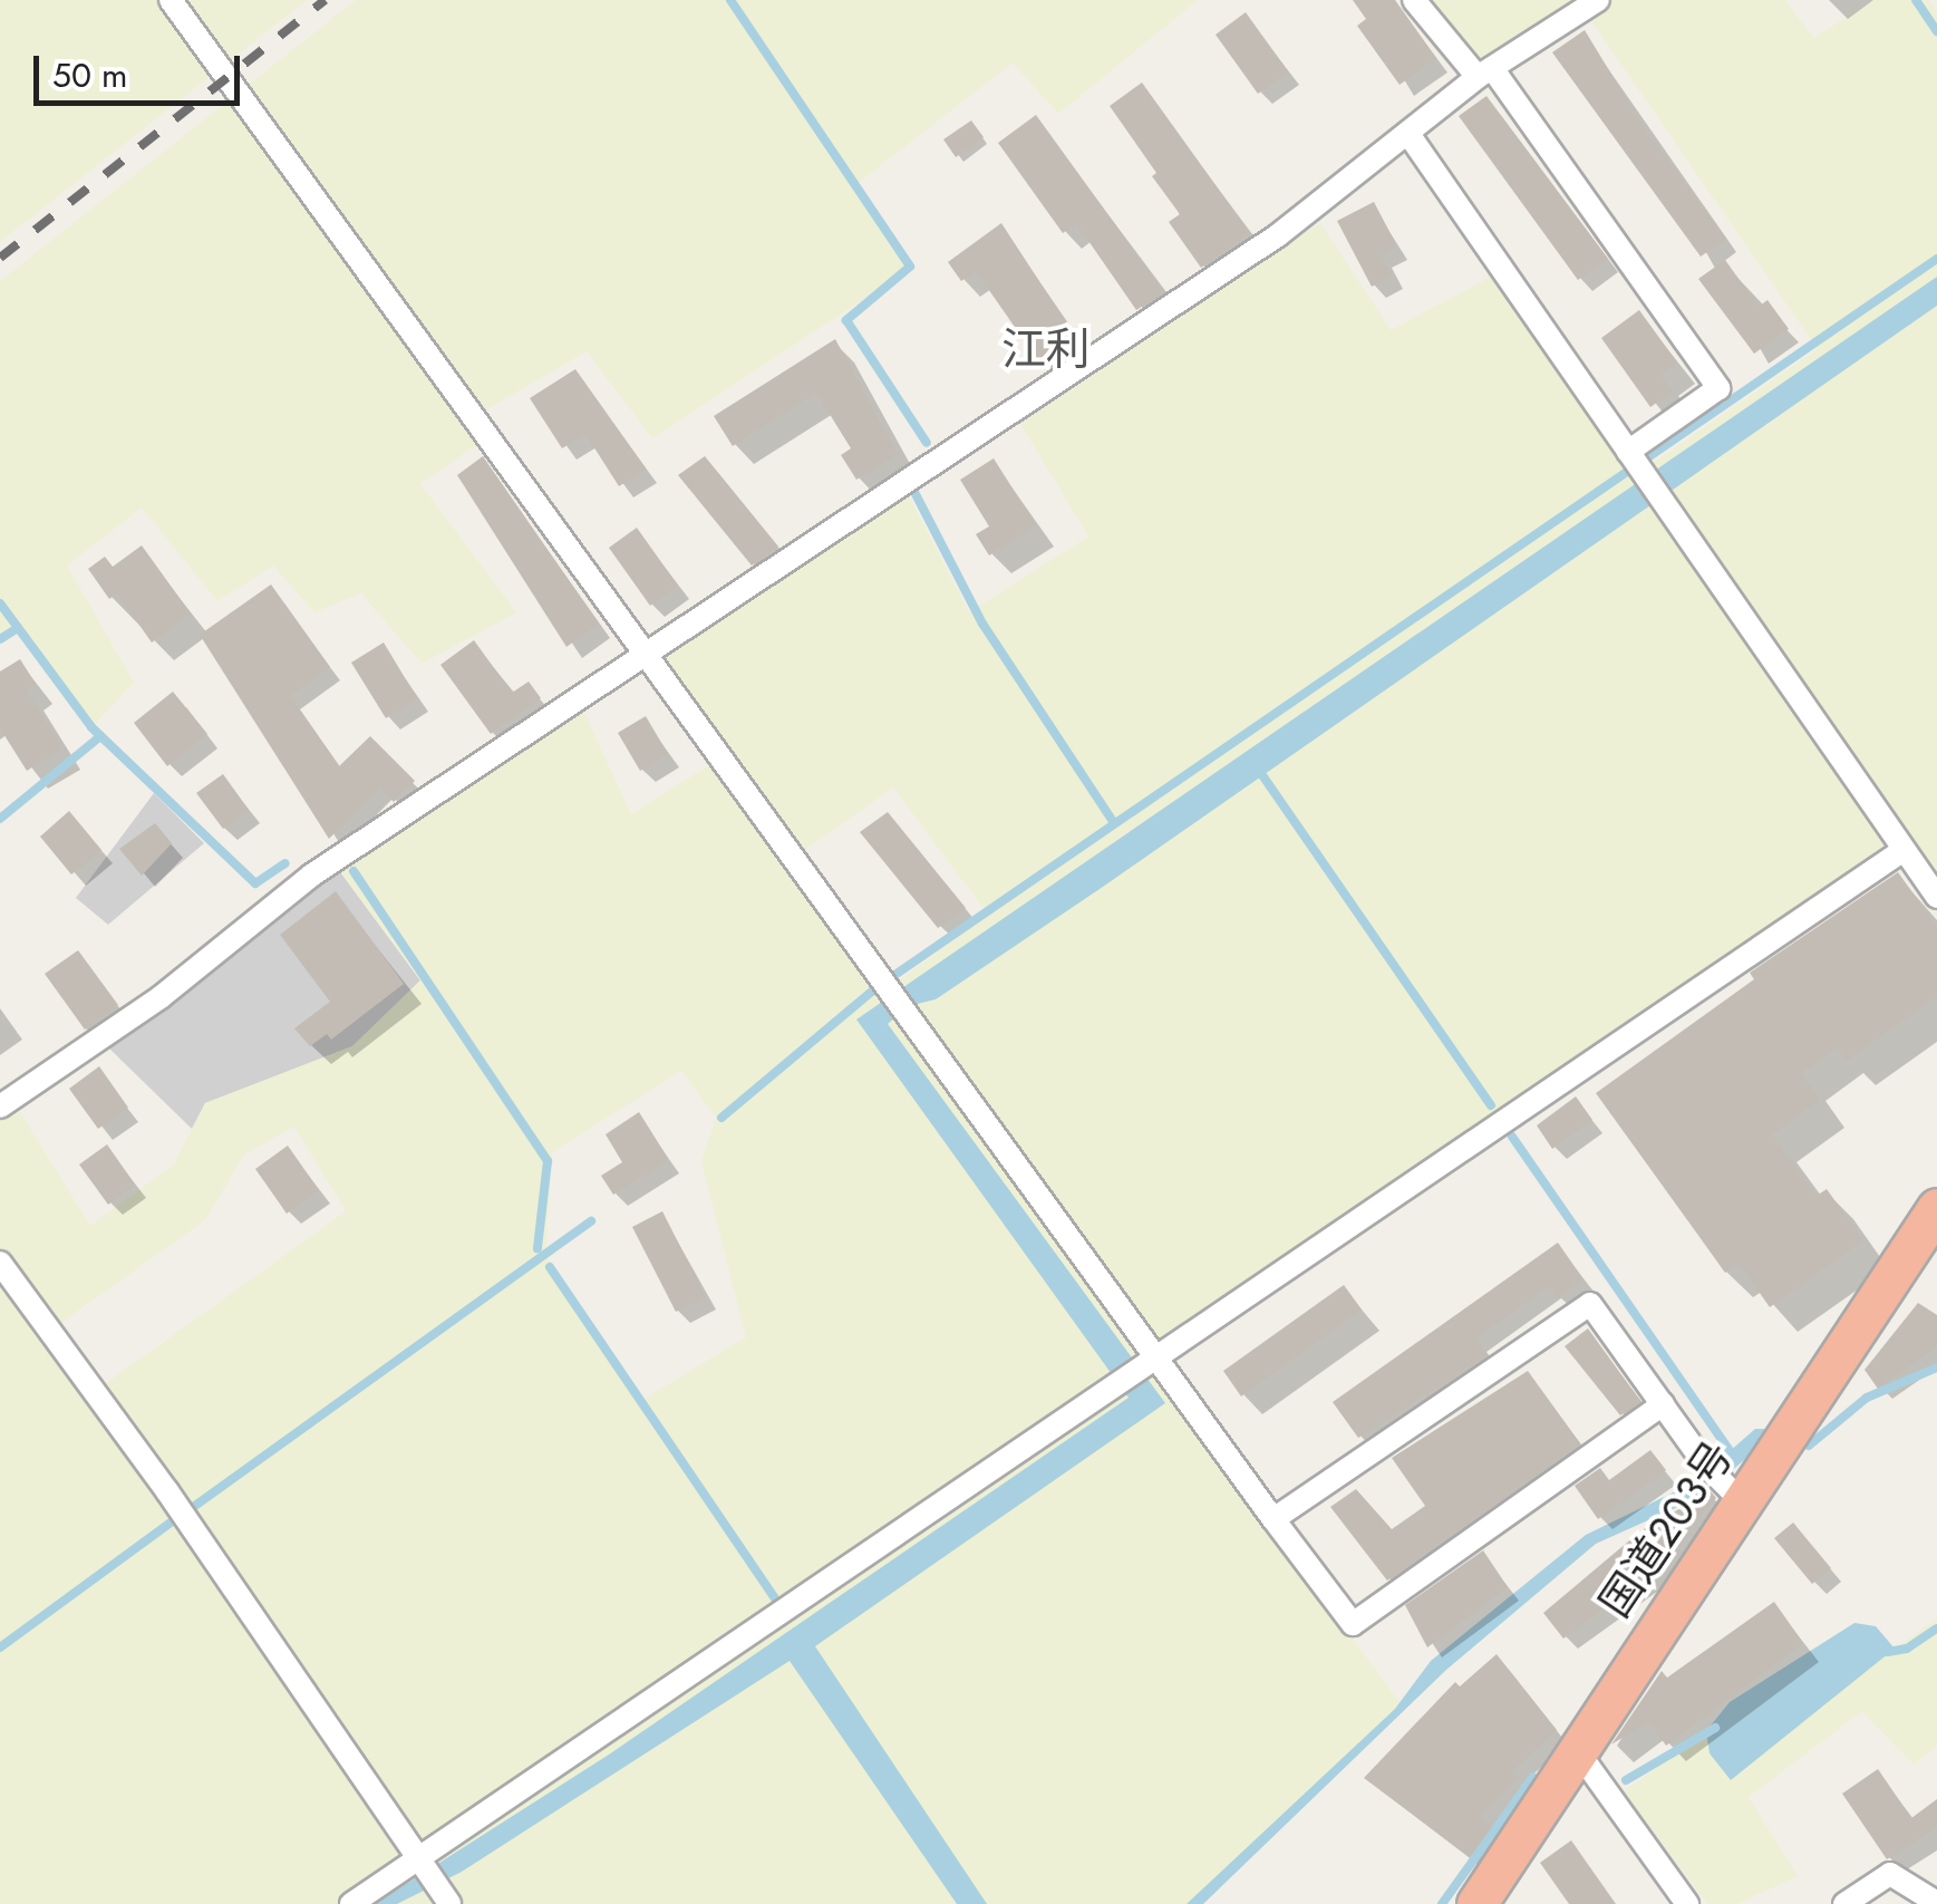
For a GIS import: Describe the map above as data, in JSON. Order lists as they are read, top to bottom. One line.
{"streets":{"highway":["国道203号"]},"districts":["江利"],"scale_bar":"50 m"}
